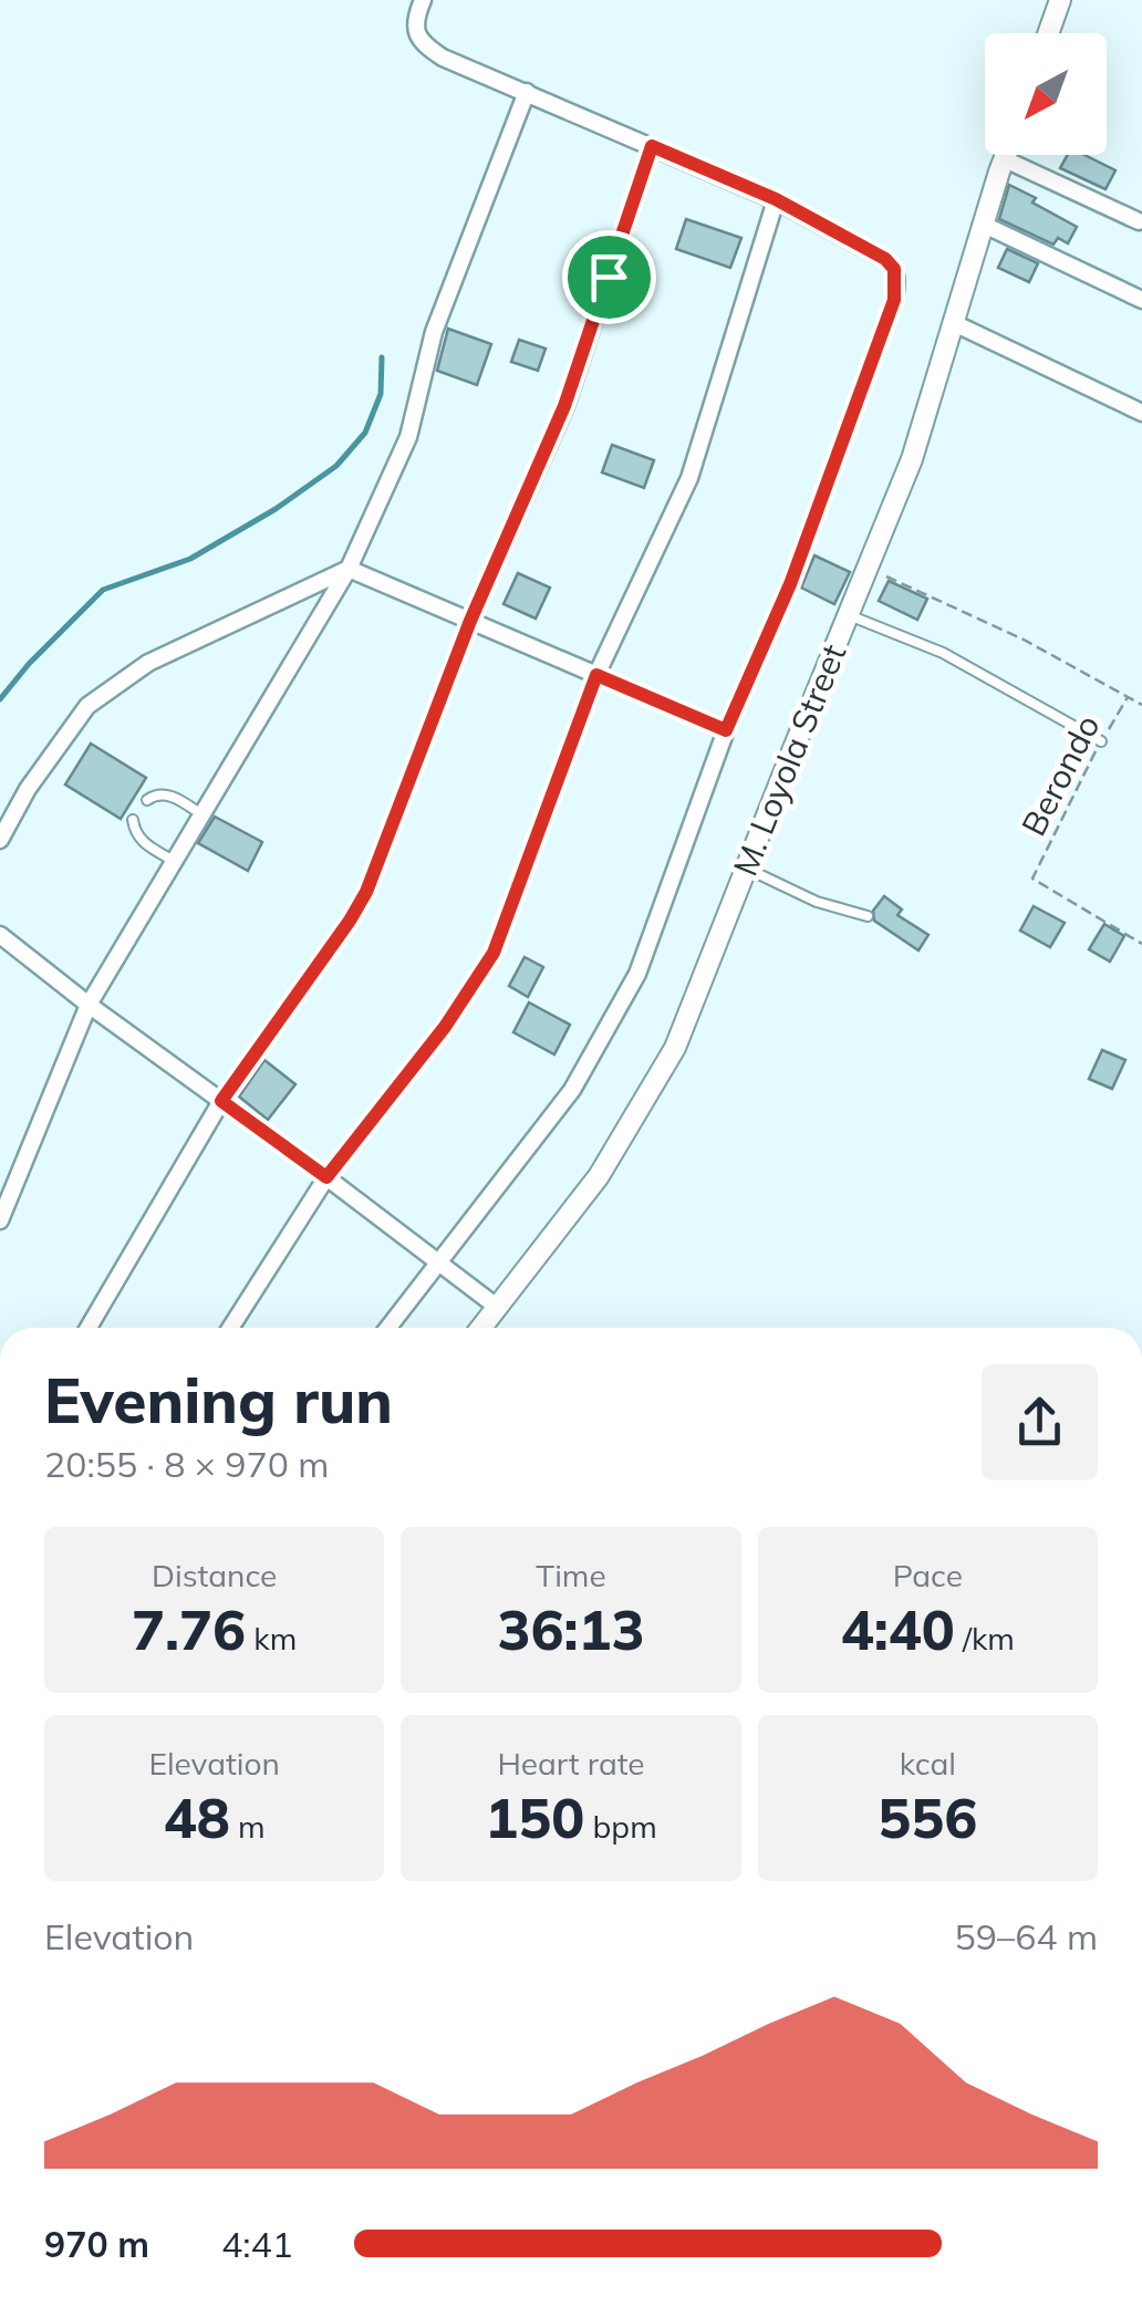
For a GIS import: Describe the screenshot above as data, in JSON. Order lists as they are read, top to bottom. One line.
{"streets":{"street":["M. Loyola Street"],"path":["Berondo"]},"crossings":[["M. Loyola Street","Berondo"]],"north":"bottom left","page":{"heading":["Evening run","20:55 · 8 × 970 m"],"stats":[["Distance","7.76 km"],["Time","36:13"],["Pace","4:40 /km"],["Elevation","48 m"],["Heart rate","150 bpm"],["kcal","556"]],"chart":["Elevation","59–64 m"],"list":[{"name":"970 m","note":"4:41"}]}}
